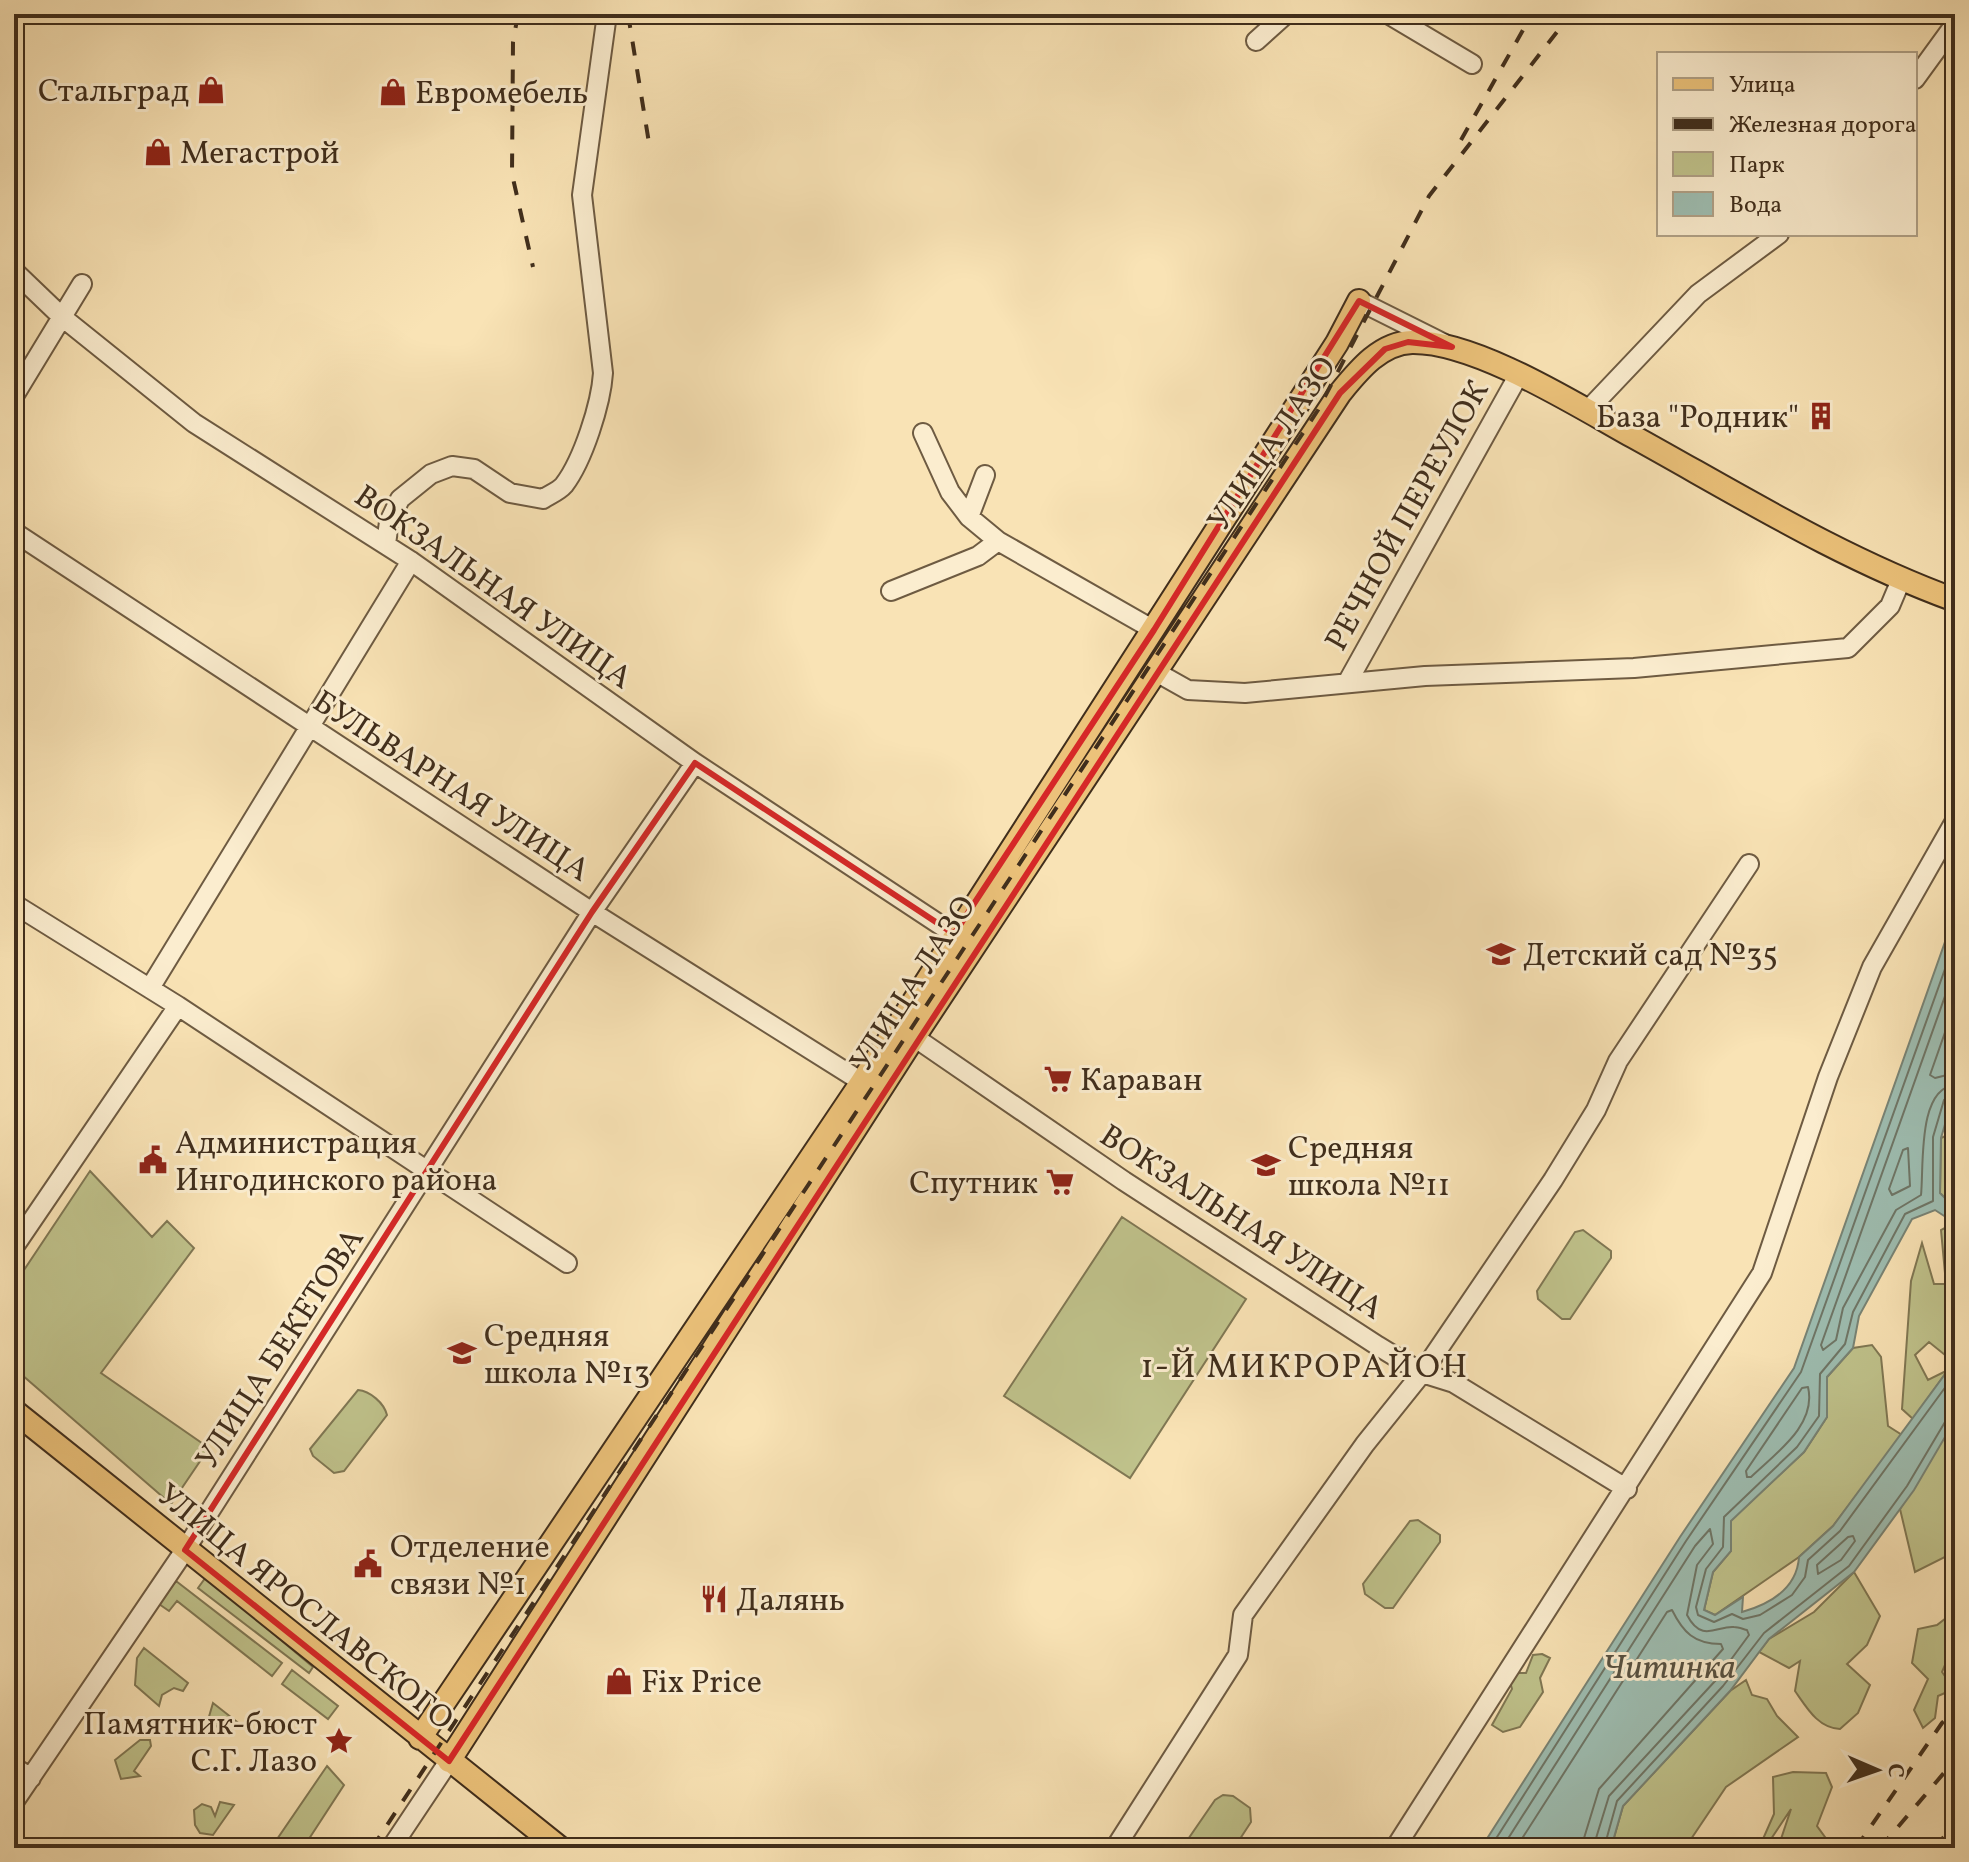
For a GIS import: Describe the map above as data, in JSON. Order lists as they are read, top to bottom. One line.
{"streets":{"main road":["УЛИЦА ЛАЗО","УЛИЦА ЯРОСЛАВСКОГО"],"street":["РЕЧНОЙ ПЕРЕУЛОК","ВОКЗАЛЬНАЯ УЛИЦА","БУЛЬВАРНАЯ УЛИЦА","УЛИЦА БЕКЕТОВА"]},"crossings":[["УЛИЦА ЛАЗО","РЕЧНОЙ ПЕРЕУЛОК"],["УЛИЦА ЛАЗО","ВОКЗАЛЬНАЯ УЛИЦА"],["УЛИЦА ЛАЗО","БУЛЬВАРНАЯ УЛИЦА"],["УЛИЦА ЛАЗО","УЛИЦА ЯРОСЛАВСКОГО"],["ВОКЗАЛЬНАЯ УЛИЦА","УЛИЦА БЕКЕТОВА"],["БУЛЬВАРНАЯ УЛИЦА","УЛИЦА БЕКЕТОВА"],["УЛИЦА БЕКЕТОВА","УЛИЦА ЯРОСЛАВСКОГО"]],"districts":["1-Й МИКРОРАЙОН"],"water":["Читинка"],"places":{"shop":["Стальград","Евромебель","Мегастрой","Fix Price"],"building":["База \"Родник\""],"school or university":["Детский сад №35","Средняя школа №11","Средняя школа №13"],"supermarket":["Караван","Спутник"],"public building":["Администрация Ингодинского района","Отделение связи №1"],"restaurant":["Далянь"],"place":["Памятник-бюст С.Г. Лазо"]},"legend":["Улица","Железная дорога","Парк","Вода"],"north":"right"}
